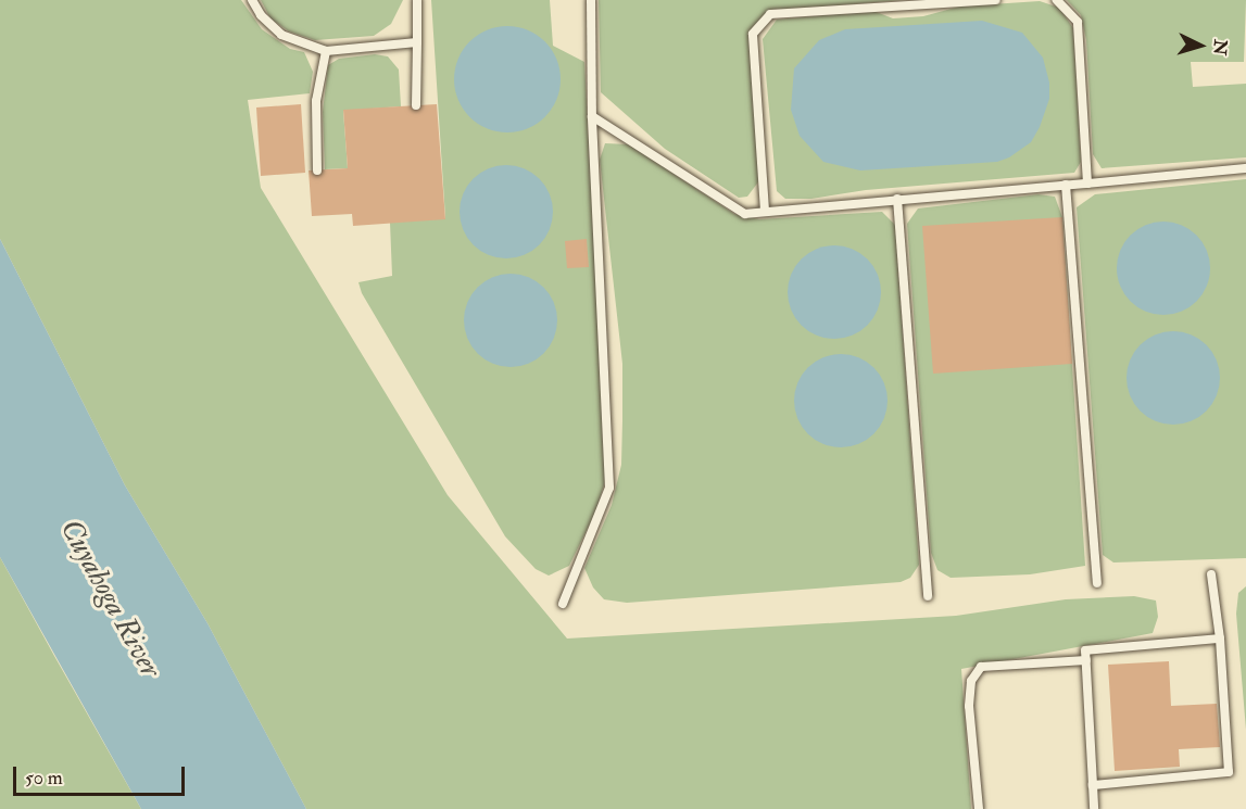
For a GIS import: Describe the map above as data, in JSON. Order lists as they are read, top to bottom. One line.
{"water":["Cuyahoga River"],"scale_bar":"50 m","north":"right"}
